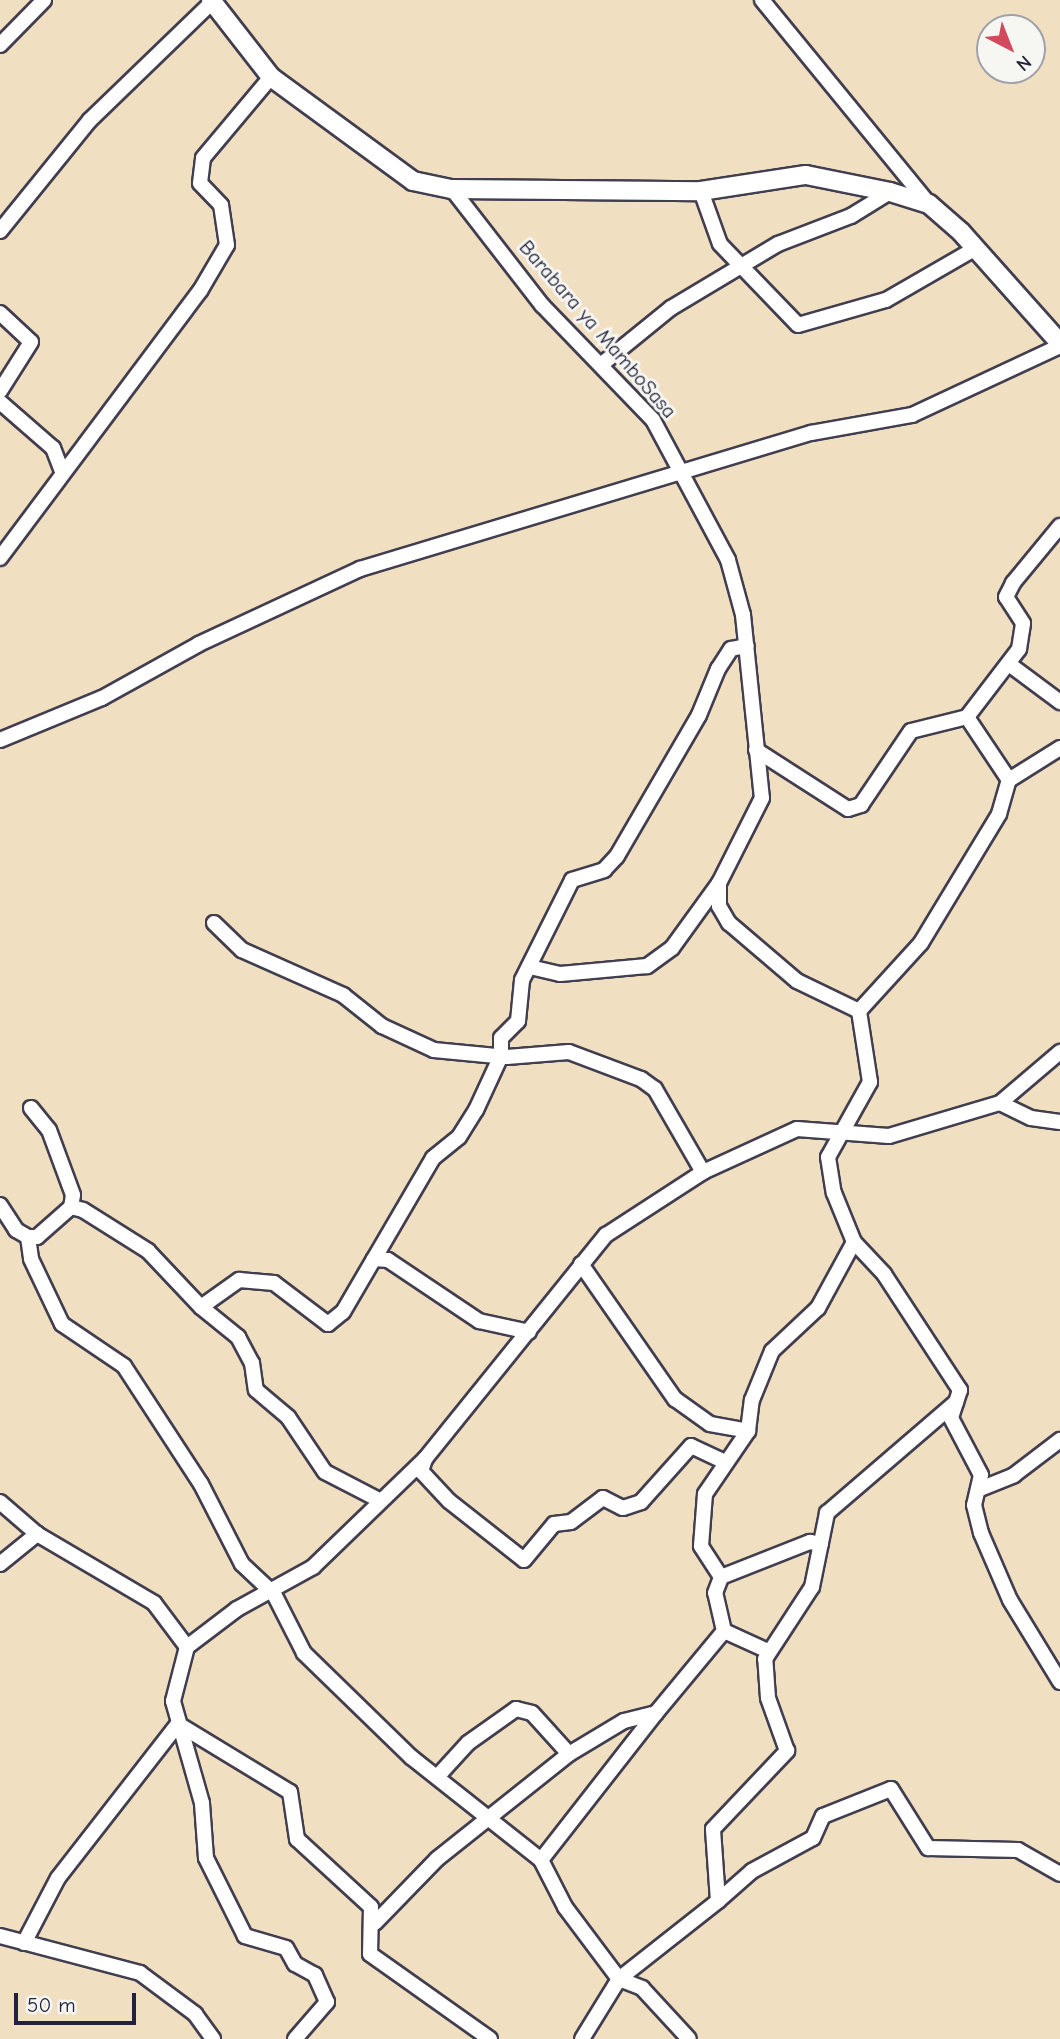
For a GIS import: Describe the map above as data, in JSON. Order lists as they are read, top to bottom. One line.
{"streets":{"street":["Barabara ya MamboSasa"]},"scale_bar":"50 m","north":"bottom right"}
